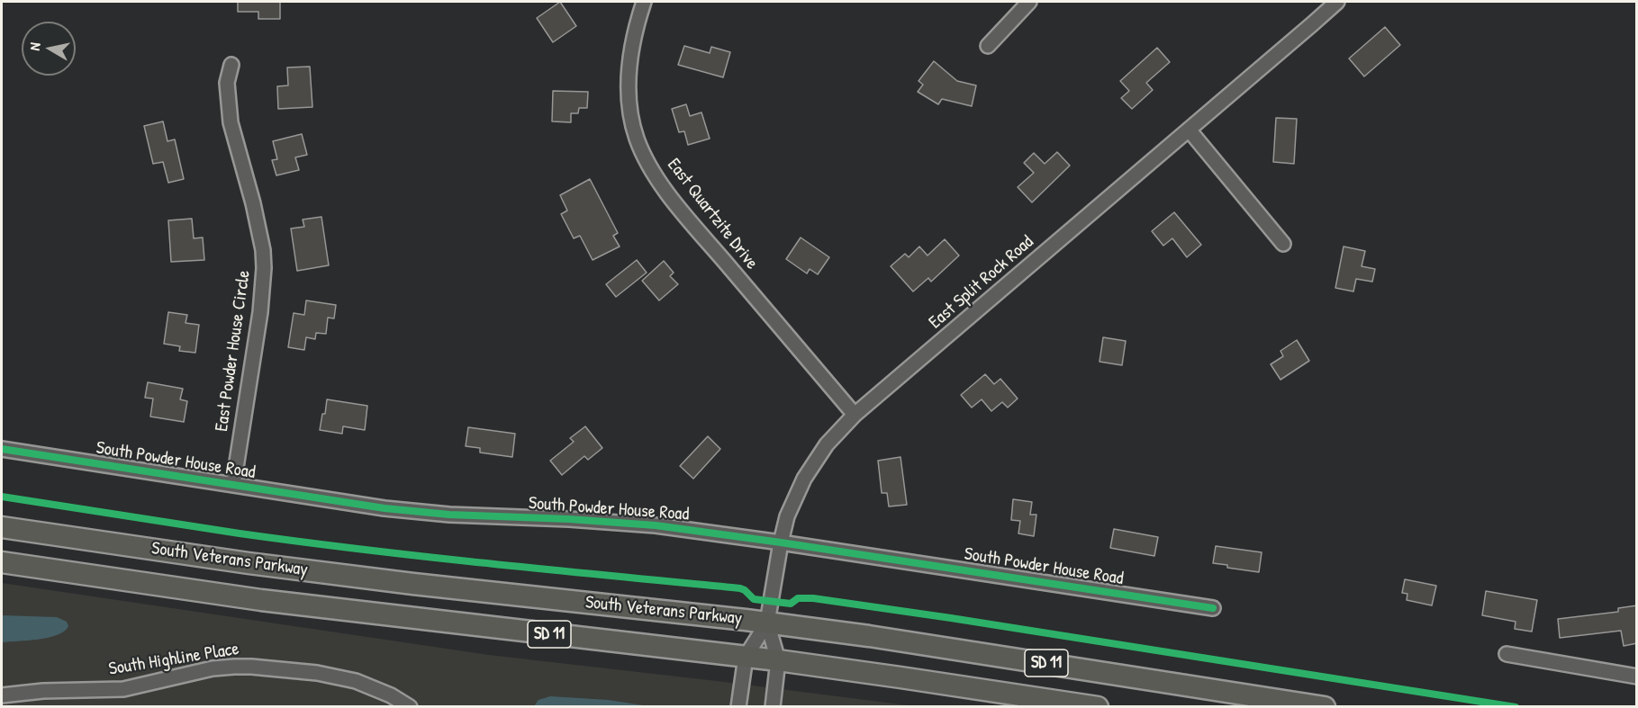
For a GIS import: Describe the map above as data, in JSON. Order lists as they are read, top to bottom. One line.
{"streets":{"highway":["South Veterans Parkway","SD 11"],"street":["East Quartzite Drive","East Split Rock Road","East Powder House Circle","South Powder House Road","South Highline Place"]},"crossings":[["East Quartzite Drive","East Split Rock Road"],["East Split Rock Road","South Powder House Road"],["East Split Rock Road","South Veterans Parkway"],["East Powder House Circle","South Powder House Road"]],"north":"left"}
